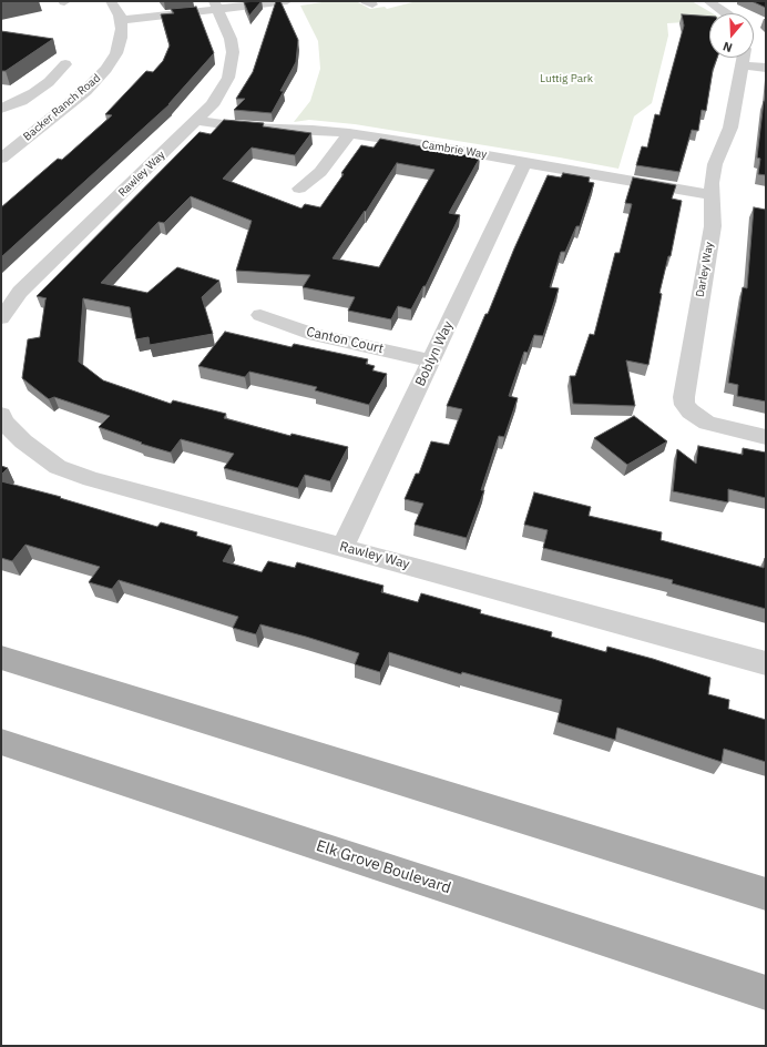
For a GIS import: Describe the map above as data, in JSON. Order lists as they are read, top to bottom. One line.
{"streets":{"main road":["Elk Grove Boulevard"],"street":["Backer Ranch Road","Cambrie Way","Rawley Way","Darley Way","Canton Court","Boblyn Way"]},"crossings":[["Cambrie Way","Rawley Way"],["Cambrie Way","Darley Way"],["Cambrie Way","Boblyn Way"],["Rawley Way","Boblyn Way"],["Canton Court","Boblyn Way"]],"parks":["Luttig Park"],"north":"bottom"}
